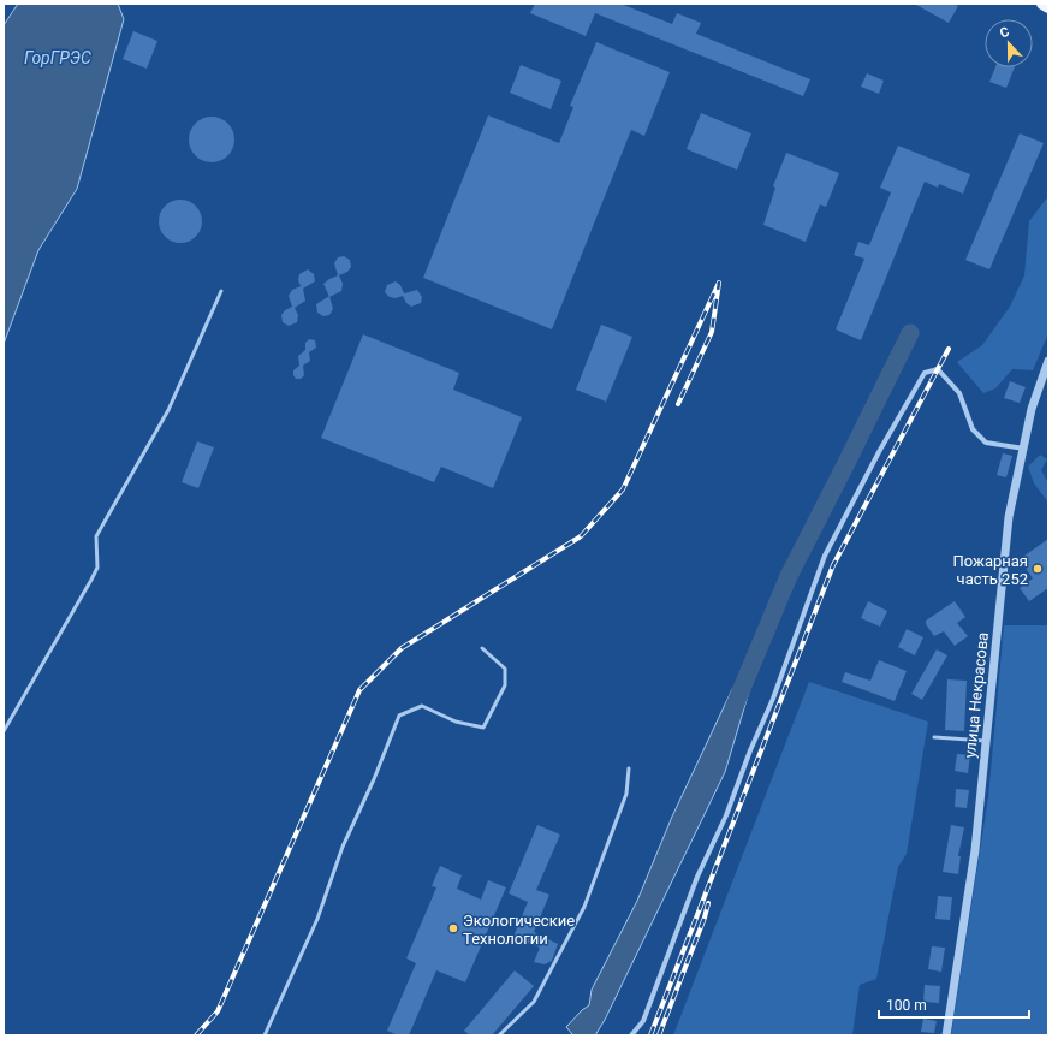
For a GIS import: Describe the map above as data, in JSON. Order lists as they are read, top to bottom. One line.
{"streets":{"street":["улица Некрасова"]},"water":["ГорГРЭС"],"places":["Пожарная часть 252","Экологические Технологии"],"scale_bar":"100 m","north":"top"}
